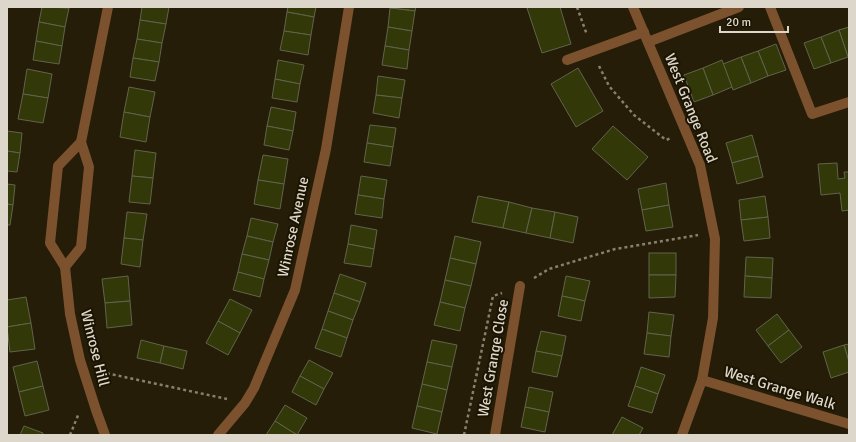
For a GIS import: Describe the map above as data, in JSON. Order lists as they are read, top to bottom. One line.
{"streets":{"street":["West Grange Road","Winrose Avenue","Winrose Hill","West Grange Close","West Grange Walk"]},"crossings":[["West Grange Road","West Grange Walk"]],"scale_bar":"20 m"}
